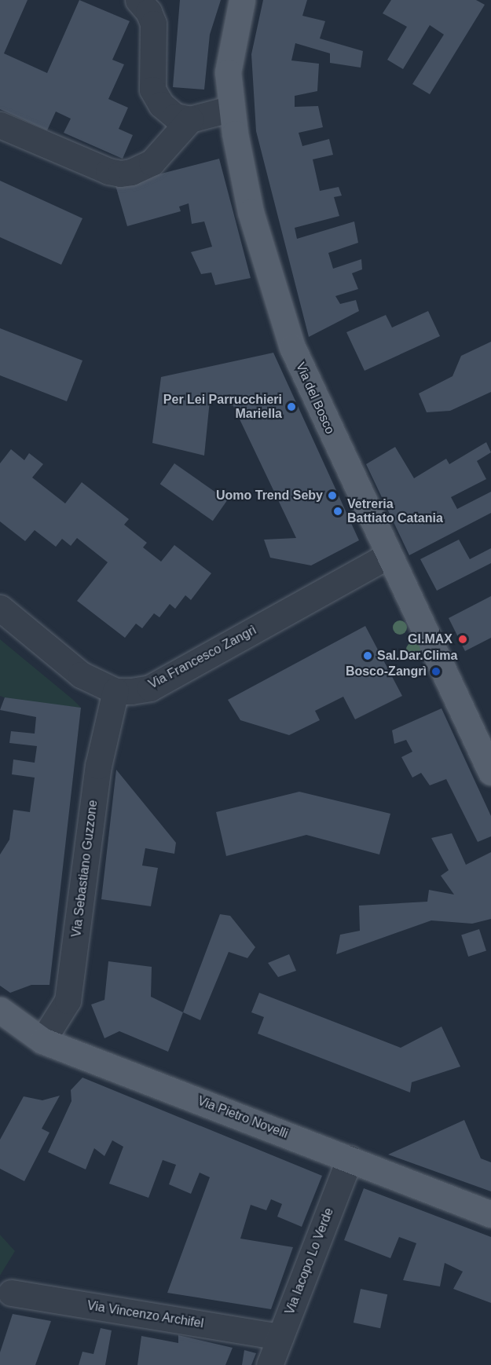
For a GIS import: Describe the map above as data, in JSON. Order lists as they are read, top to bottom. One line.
{"streets":{"main road":["Via del Bosco","Via Pietro Novelli"],"street":["Via Francesco Zangrì","Via Sebastiano Guzzone","Via Iacopo Lo Verde","Via Vincenzo Archifel"]},"crossings":[["Via del Bosco","Via Francesco Zangrì"],["Via Francesco Zangrì","Via Sebastiano Guzzone"],["Via Sebastiano Guzzone","Via Pietro Novelli"],["Via Pietro Novelli","Via Iacopo Lo Verde"],["Via Iacopo Lo Verde","Via Vincenzo Archifel"]],"places":["Per Lei Parrucchieri Mariella","Uomo Trend Seby","Vetreria Battiato Catania","GI.MAX","Sal.Dar.Clima","Bosco-Zangrì"]}
